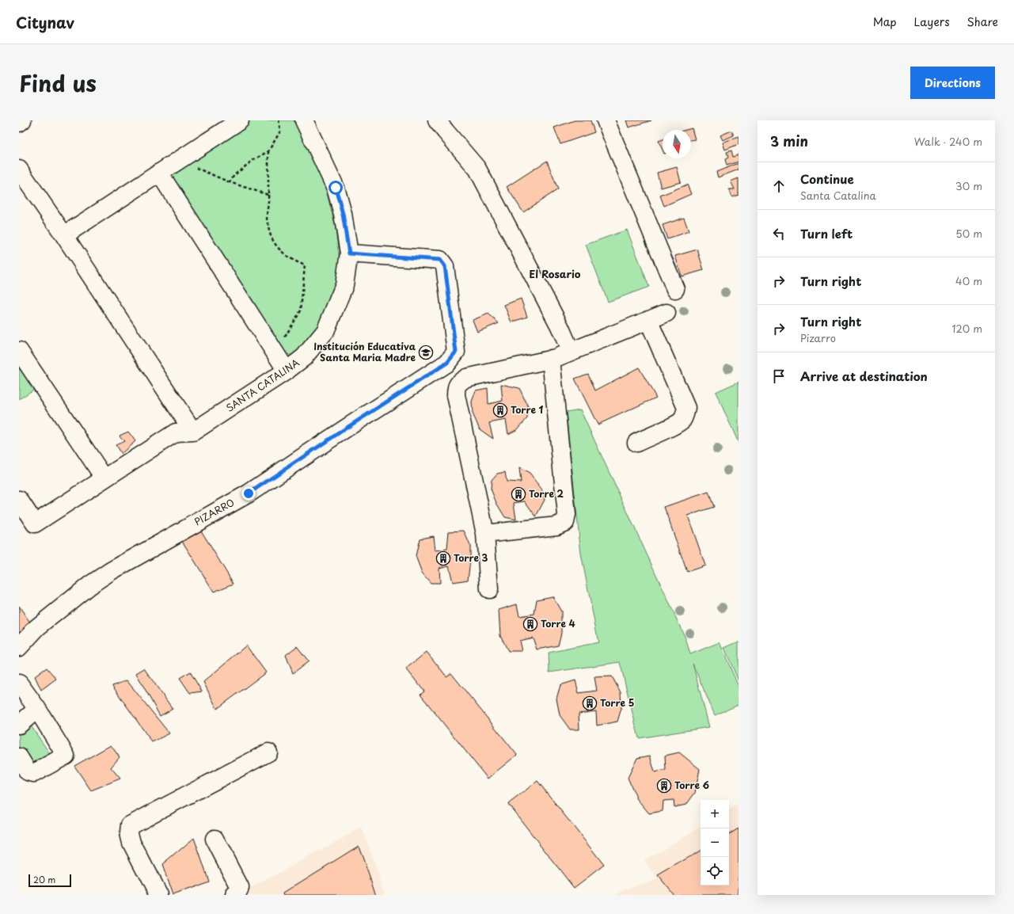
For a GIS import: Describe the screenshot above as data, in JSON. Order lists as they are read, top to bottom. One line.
{"streets":{"street":["SANTA CATALINA","PIZARRO"]},"crossings":[["SANTA CATALINA","PIZARRO"]],"districts":["El Rosario"],"places":{"school or university":["Institución Educativa Santa Maria Madre"],"building":["Torre 1","Torre 2","Torre 3","Torre 4","Torre 5","Torre 6"]},"scale_bar":"20 m","north":"bottom","page":{"header":"Citynav","nav":["Map","Layers","Share"],"title":"Find us","buttons":"Directions","heading":["3 min","Walk · 240 m"],"list":[["Continue","Santa Catalina","30 m"],["Turn left","50 m"],["Turn right","40 m"],["Turn right","Pizarro","120 m"],"Arrive at destination"],"map_buttons":["+","−"],"scale":"20 m"}}
